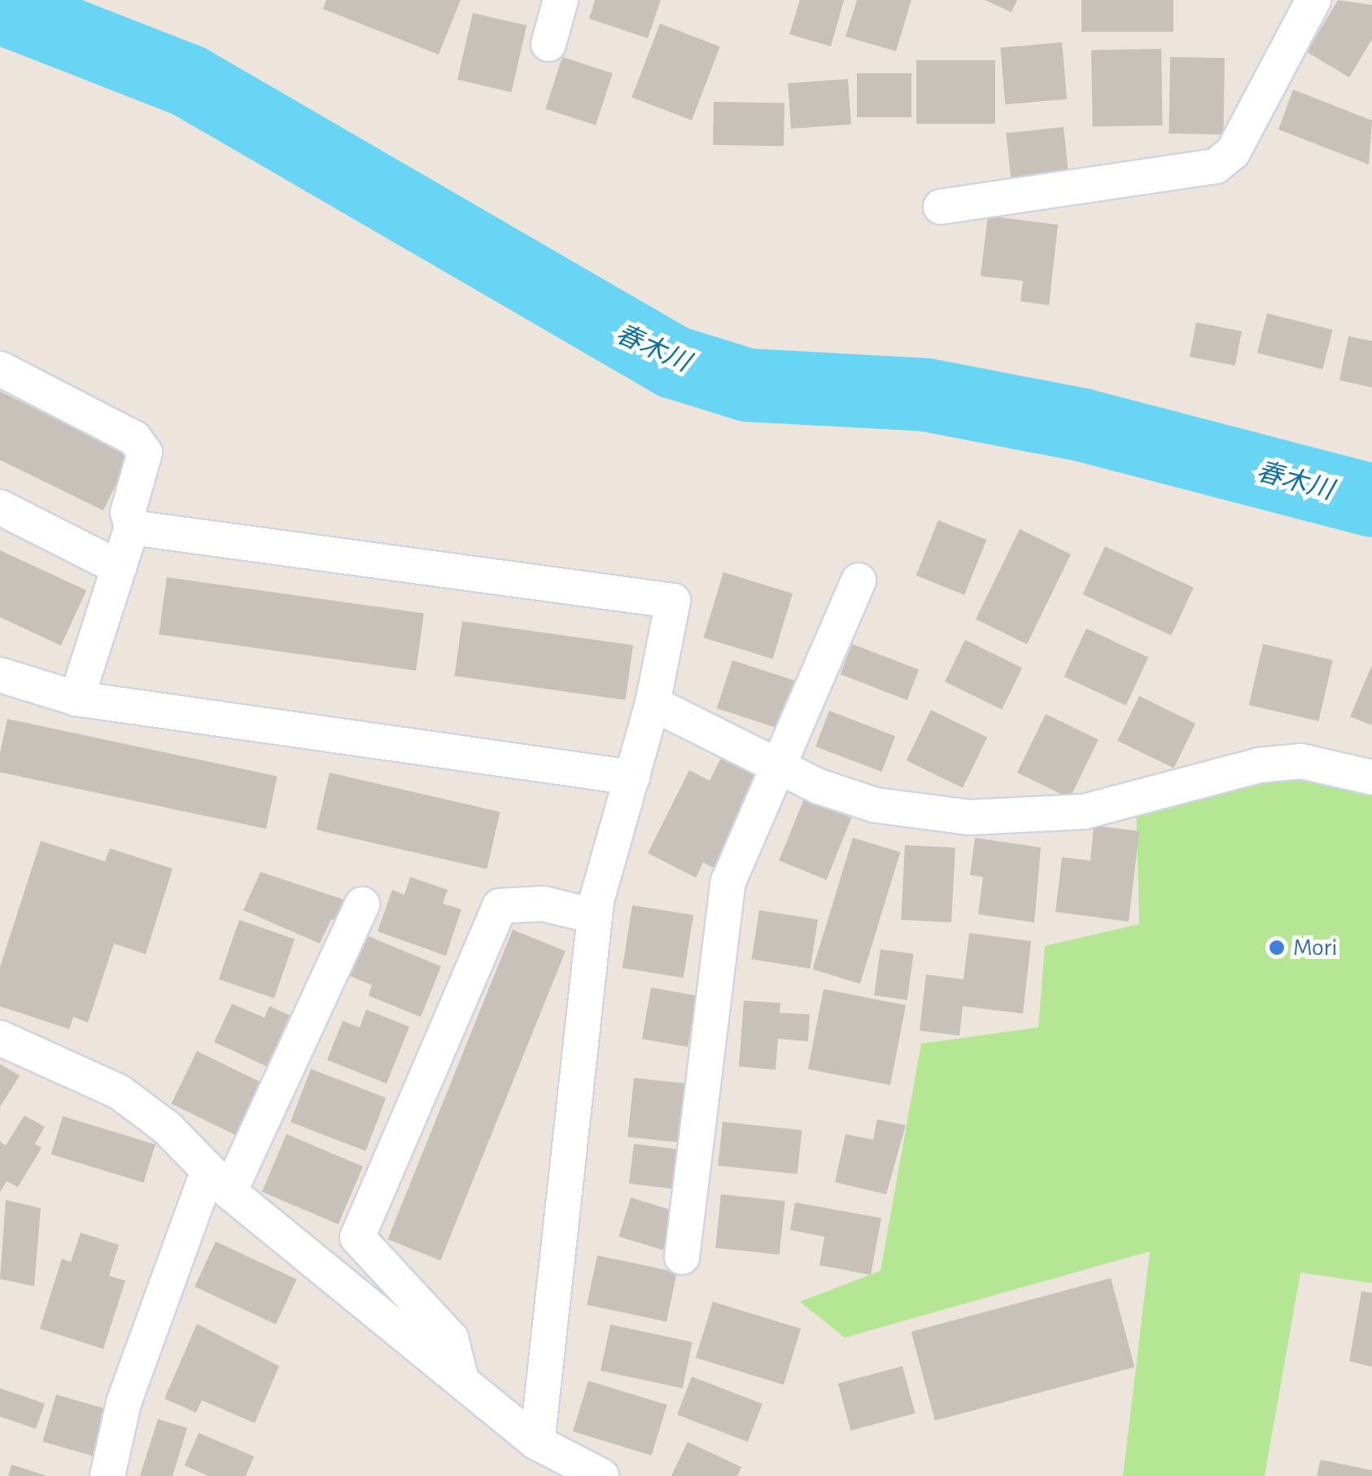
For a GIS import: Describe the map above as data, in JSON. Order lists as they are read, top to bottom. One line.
{"water":["春木川"],"places":["Mori"]}
